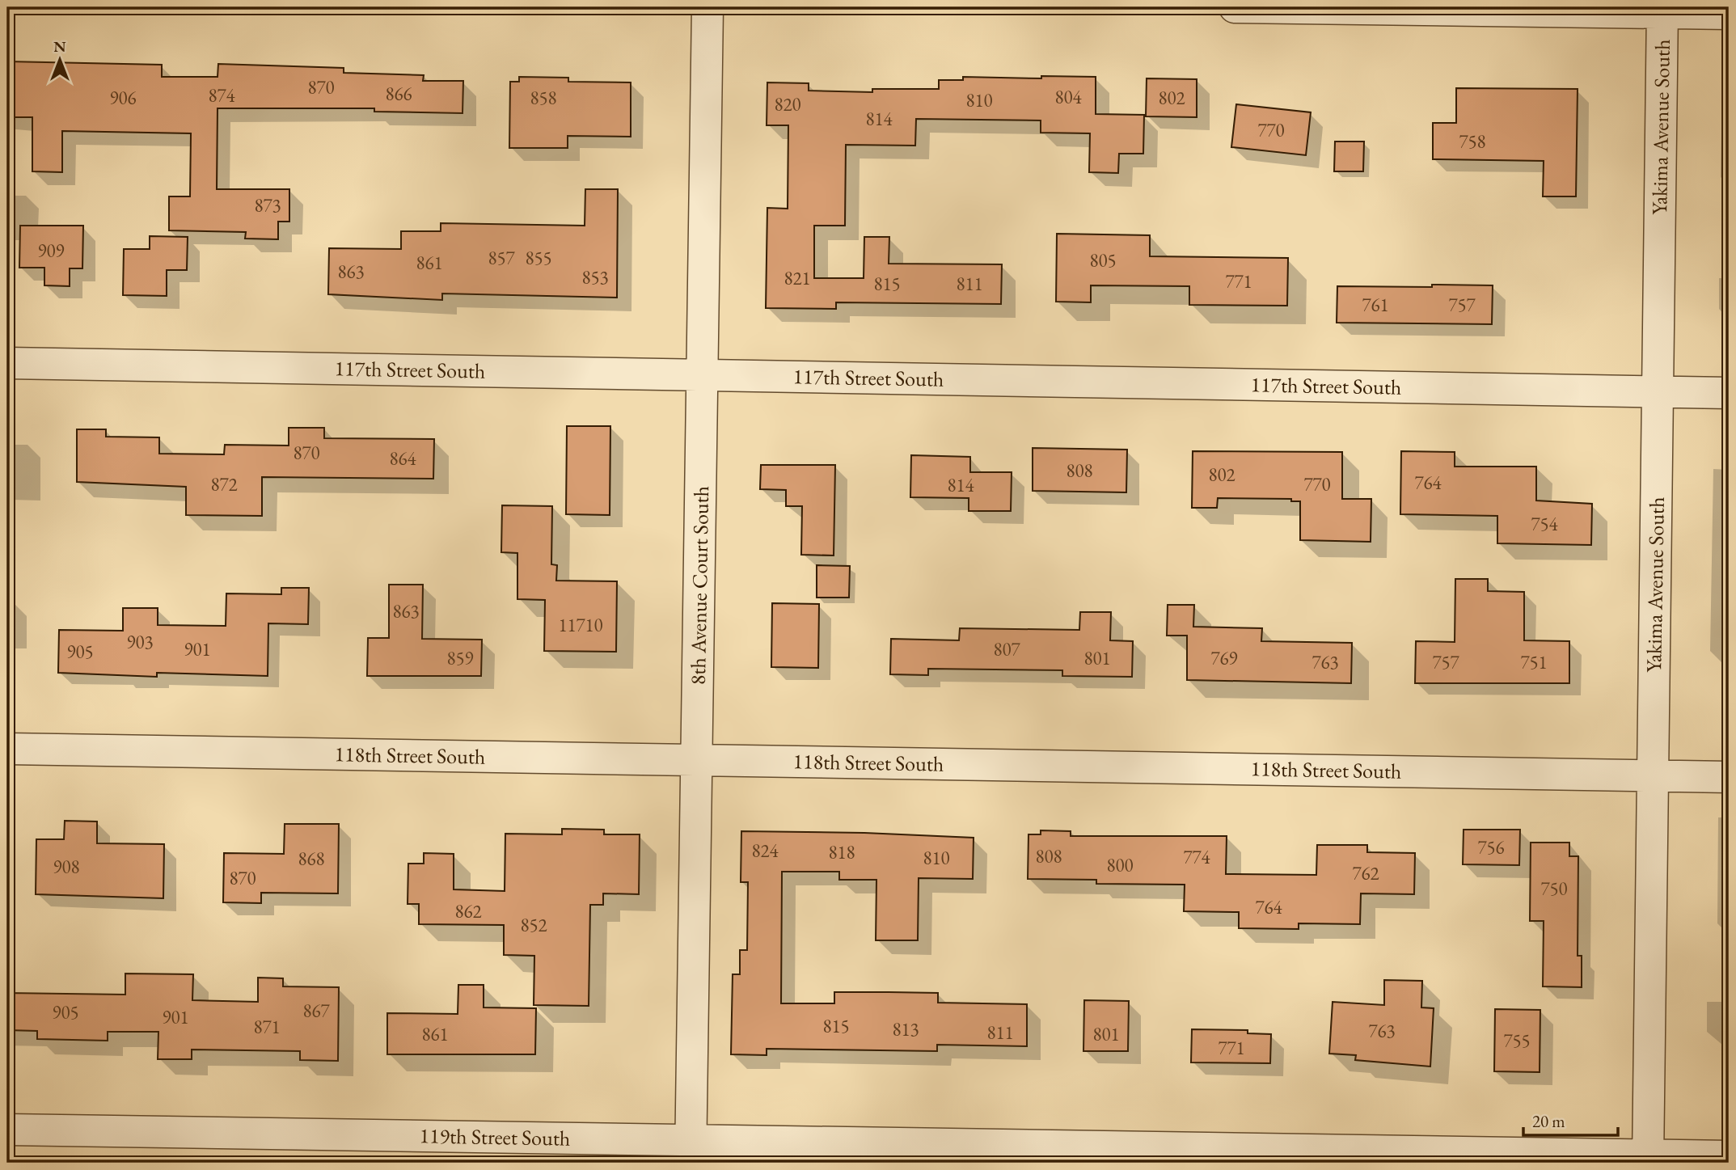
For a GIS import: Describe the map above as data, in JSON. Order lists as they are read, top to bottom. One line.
{"streets":{"street":["Yakima Avenue South","117th Street South","8th Avenue Court South","118th Street South","119th Street South"]},"crossings":[["Yakima Avenue South","117th Street South"],["Yakima Avenue South","118th Street South"],["Yakima Avenue South","119th Street South"],["117th Street South","8th Avenue Court South"],["8th Avenue Court South","118th Street South"],["8th Avenue Court South","119th Street South"]],"house_numbers":["870","866","874","804","906","858","802","810","820","814","770","758","873","909","857","855","805","861","863","853","821","771","815","811","761","757","870","864","808","802","764","872","770","814","754","863","11710","903","901","807","905","859","801","769","763","757","751","756","824","818","808","774","810","868","800","908","762","870","750","764","862","852","867","905","901","815","871","813","763","811","861","801","755","771"],"scale_bar":"20 m","north":"top"}
